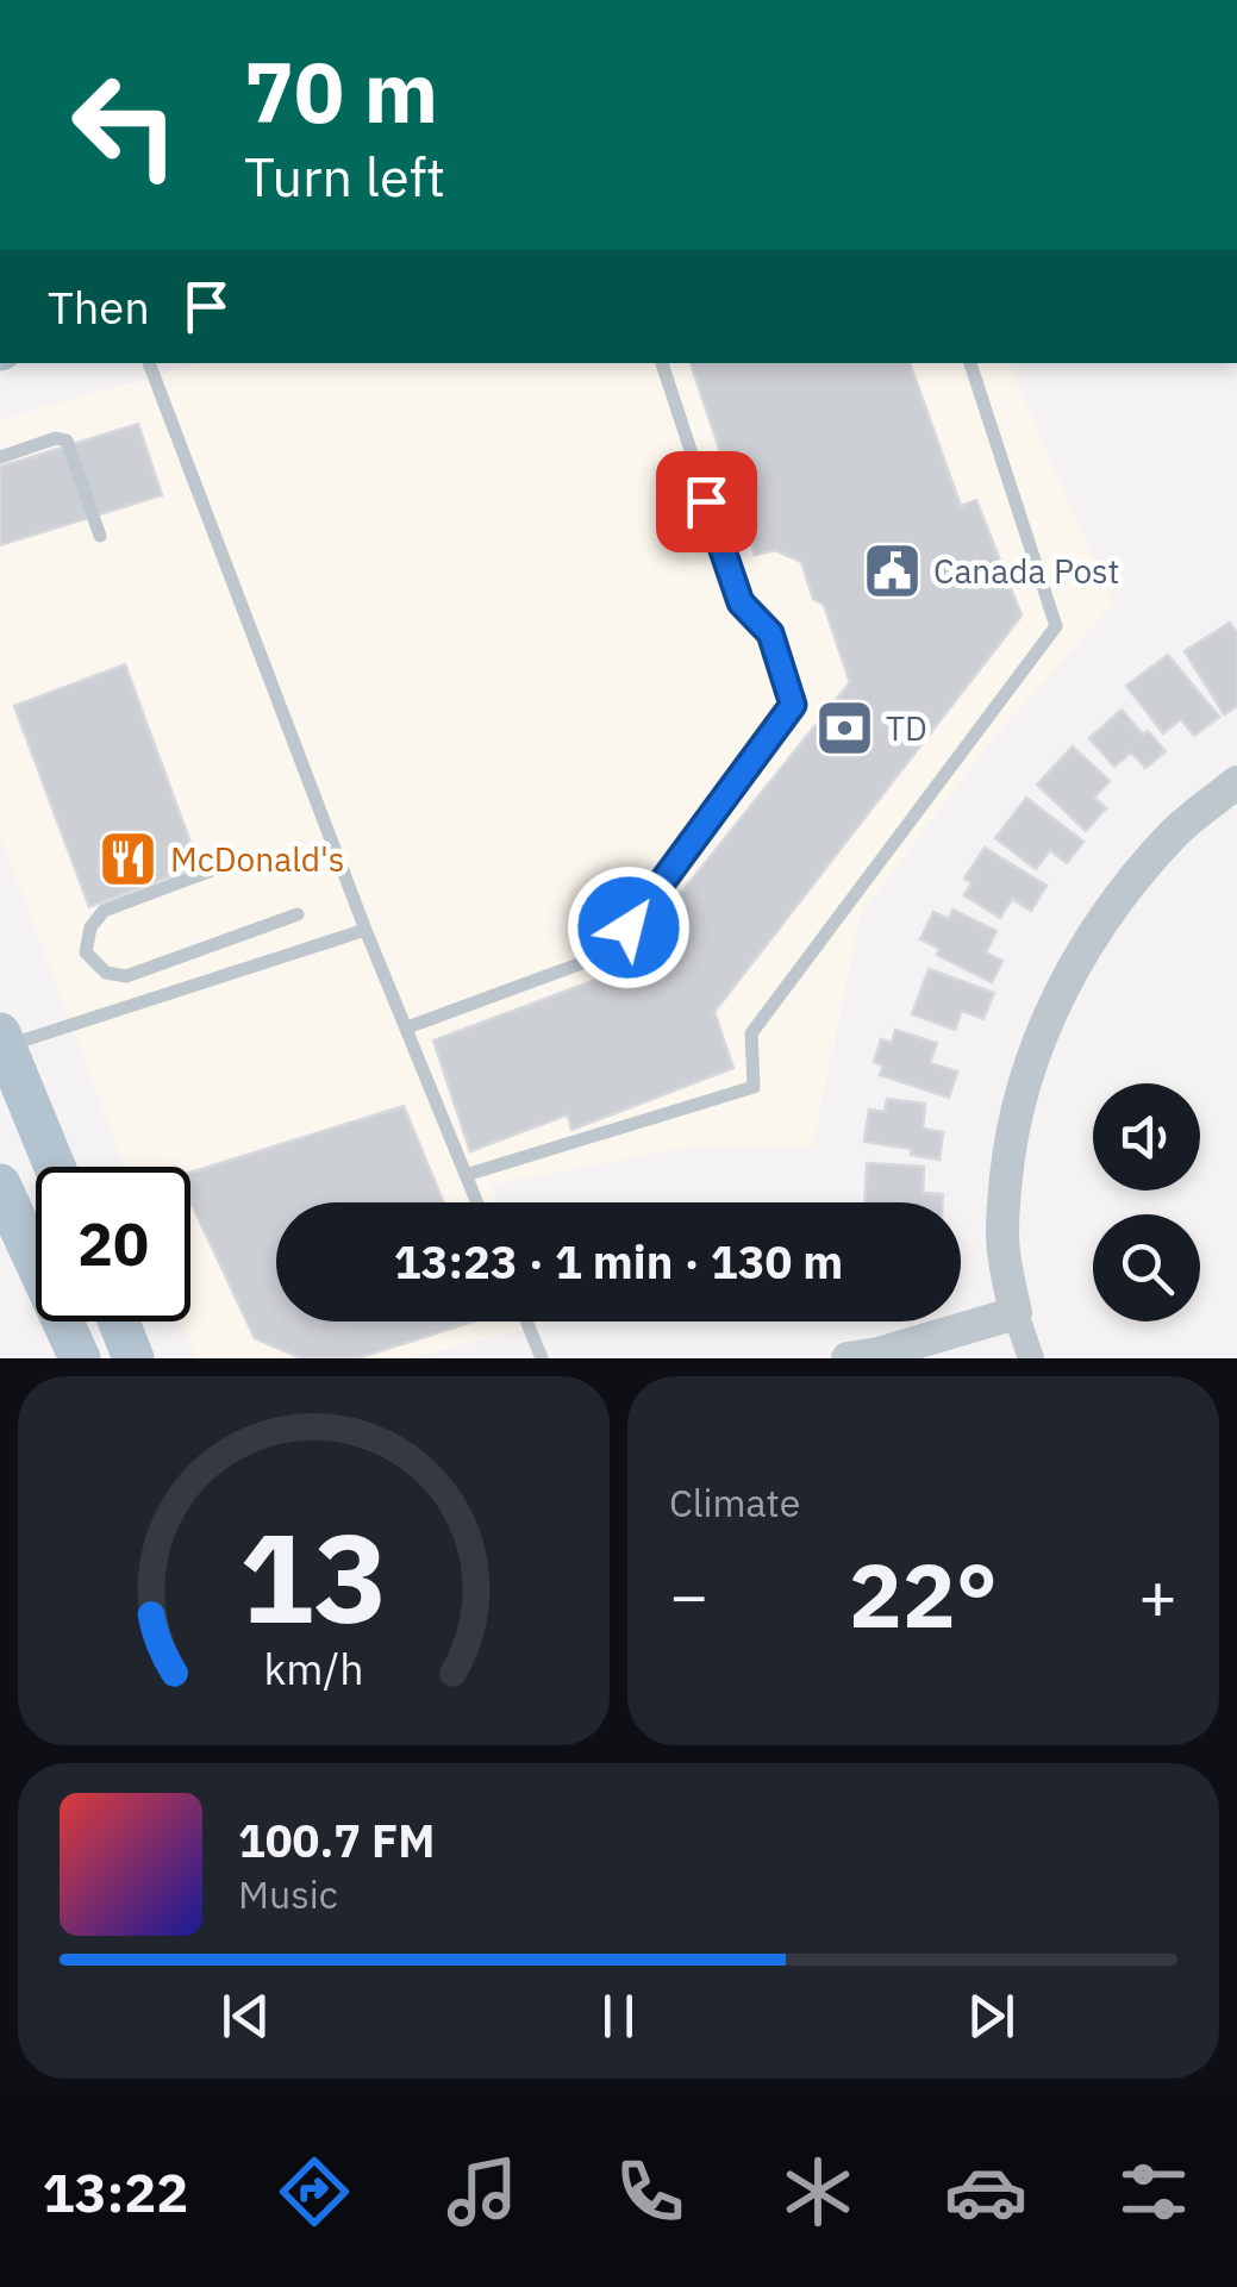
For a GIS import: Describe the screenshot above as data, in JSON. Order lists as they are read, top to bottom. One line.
{"places":{"public building":["Canada Post"],"bank":["TD"],"restaurant":["McDonald's"]},"page":{"turn":["70 m","Turn left"],"then":"Then","limit":"20","trip":"13:23 · 1 min · 130 m","tile":"Climate","heat":["−","22°","+"],"song":["100.7 FM","Music"],"tabs":"13:22","gauge":["13","km/h"]}}
